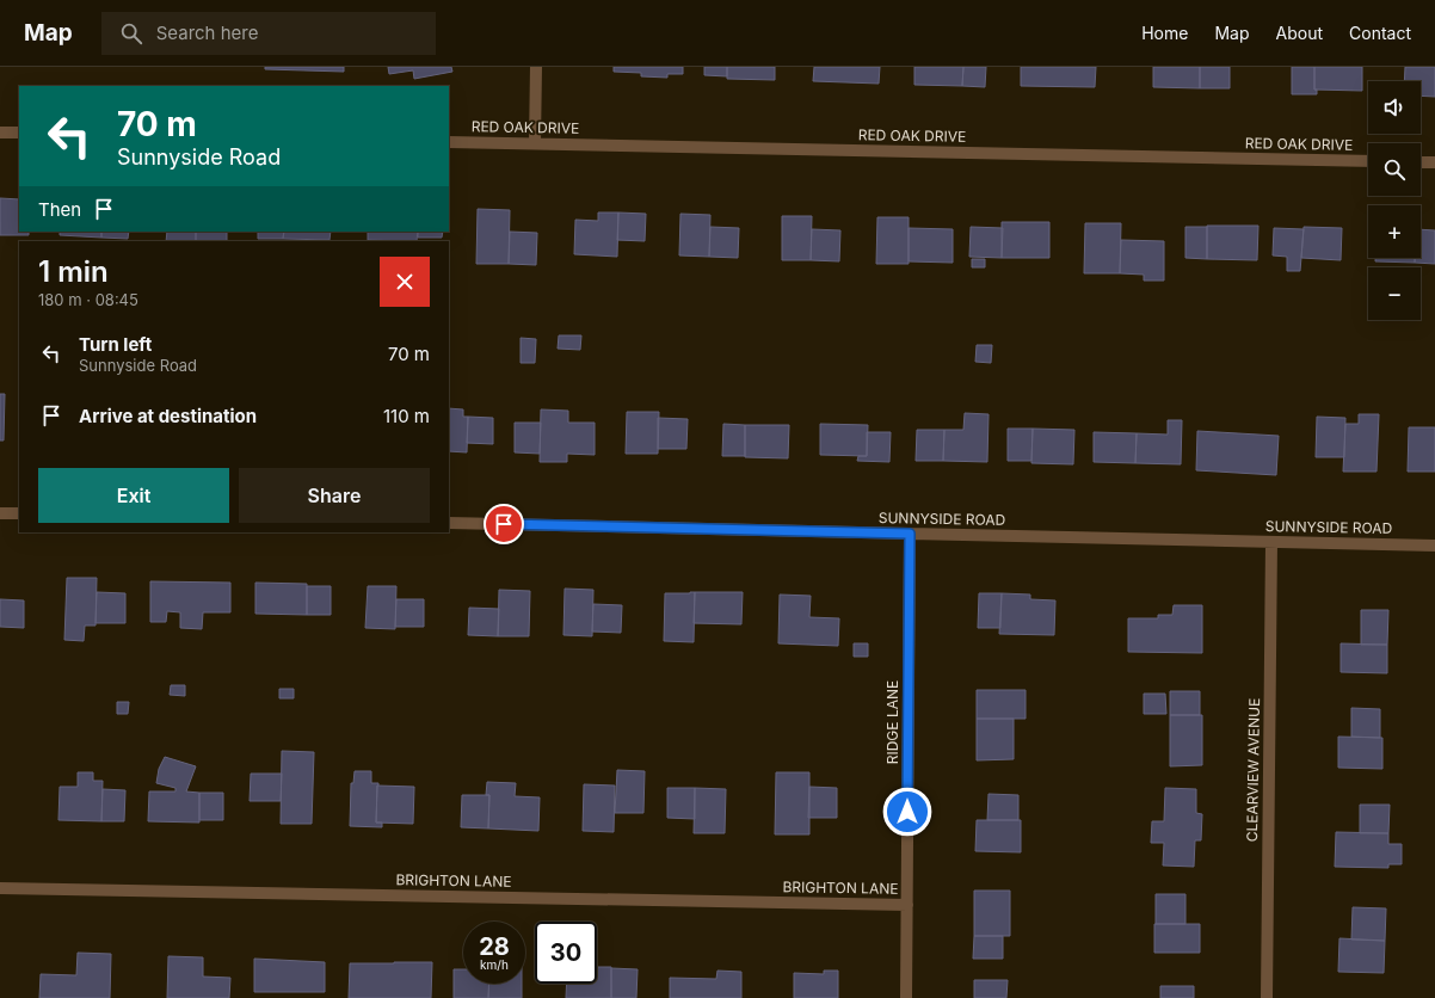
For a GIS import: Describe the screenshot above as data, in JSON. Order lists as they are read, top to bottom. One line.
{"streets":{"street":["RED OAK DRIVE","SUNNYSIDE ROAD","RIDGE LANE","CLEARVIEW AVENUE","BRIGHTON LANE"]},"crossings":[["SUNNYSIDE ROAD","RIDGE LANE"],["SUNNYSIDE ROAD","CLEARVIEW AVENUE"],["RIDGE LANE","BRIGHTON LANE"]],"page":{"header":"Map","search":"Search here","nav":["Home","Map","About","Contact"],"map_buttons":["+","−"],"turn":["70 m","Sunnyside Road"],"then":"Then","heading":["1 min","180 m · 08:45"],"list":[{"name":"Turn left","note":"Sunnyside Road","value":"70 m"},{"name":"Arrive at destination","value":"110 m"}],"buttons":["Exit","Share"],"speed":"28 km/h","limit":"30"}}
